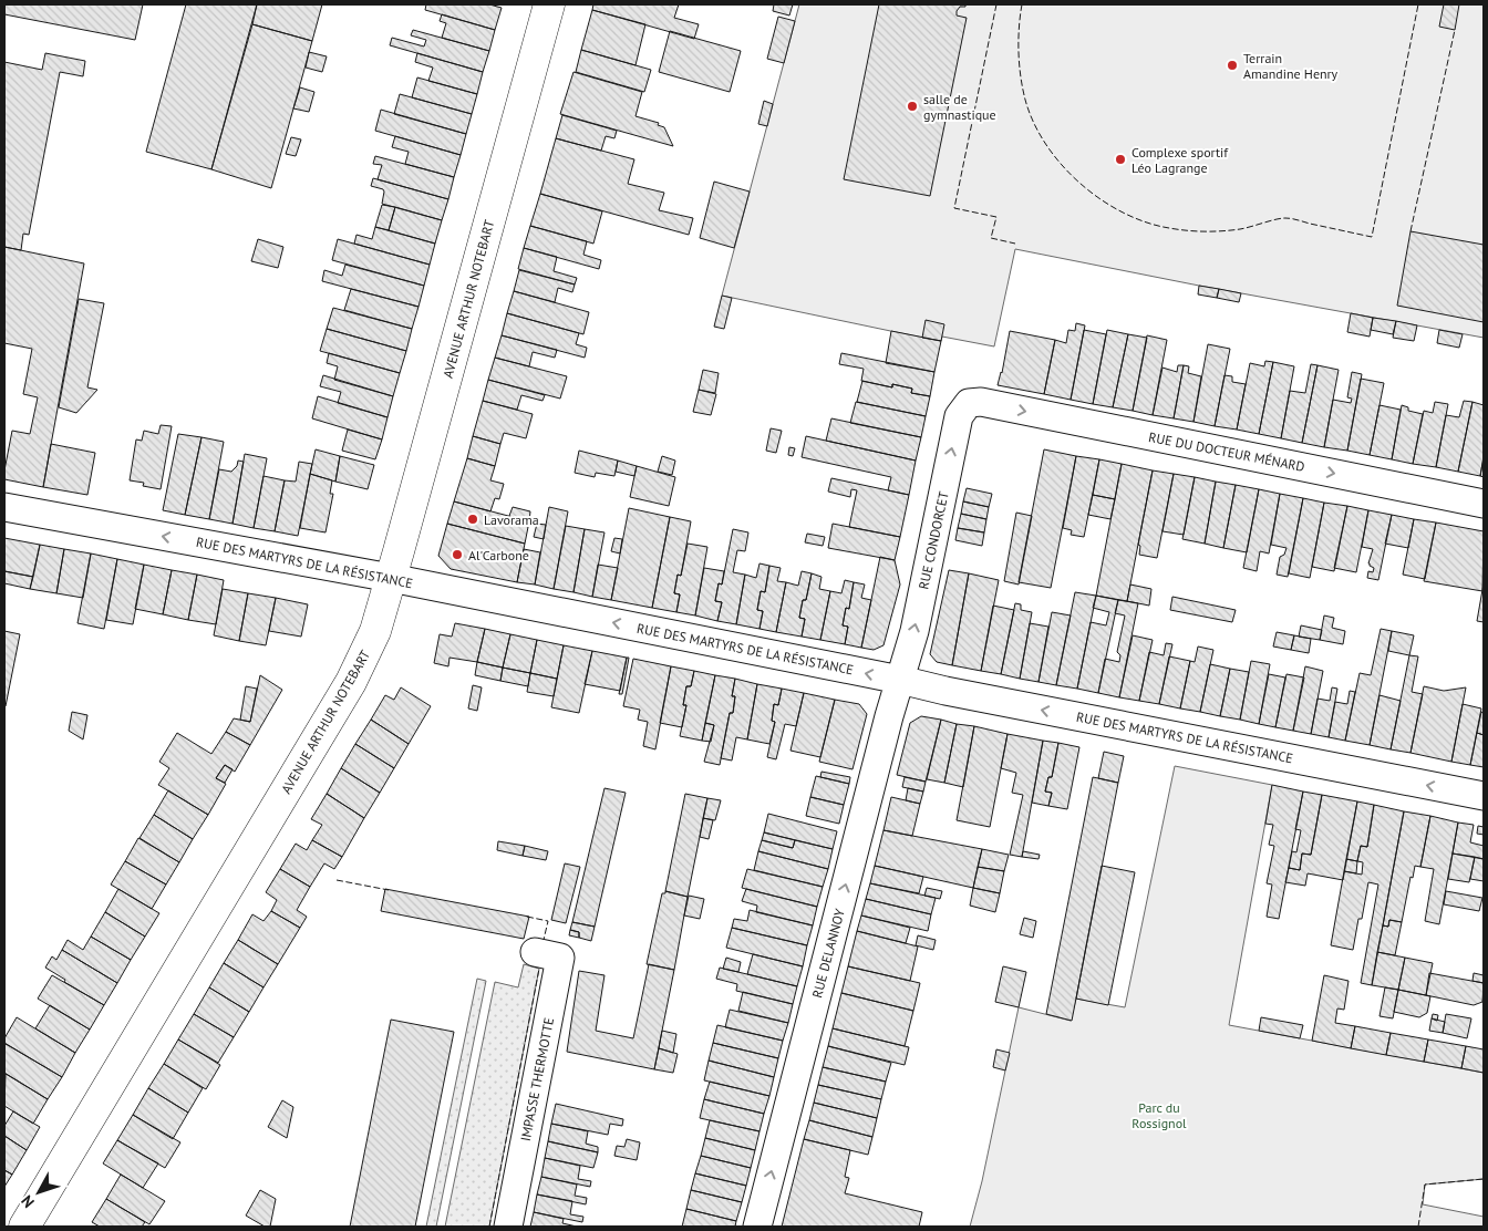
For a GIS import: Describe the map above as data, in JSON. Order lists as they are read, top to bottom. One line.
{"streets":{"street":["AVENUE ARTHUR NOTEBART","RUE DU DOCTEUR MÉNARD","RUE CONDORCET","RUE DES MARTYRS DE LA RÉSISTANCE","RUE DELANNOY","IMPASSE THERMOTTE"]},"crossings":[["AVENUE ARTHUR NOTEBART","RUE DES MARTYRS DE LA RÉSISTANCE"],["RUE DU DOCTEUR MÉNARD","RUE CONDORCET"],["RUE CONDORCET","RUE DES MARTYRS DE LA RÉSISTANCE"],["RUE CONDORCET","RUE DELANNOY"],["RUE DES MARTYRS DE LA RÉSISTANCE","RUE DELANNOY"]],"one_way":["RUE DU DOCTEUR MÉNARD","RUE CONDORCET","RUE DES MARTYRS DE LA RÉSISTANCE","RUE DELANNOY"],"parks":["Parc du Rossignol"],"places":["Terrain Amandine Henry","salle de gymnastique","Complexe sportif Léo Lagrange","Lavorama","Al'Carbone"],"north":"bottom left"}
